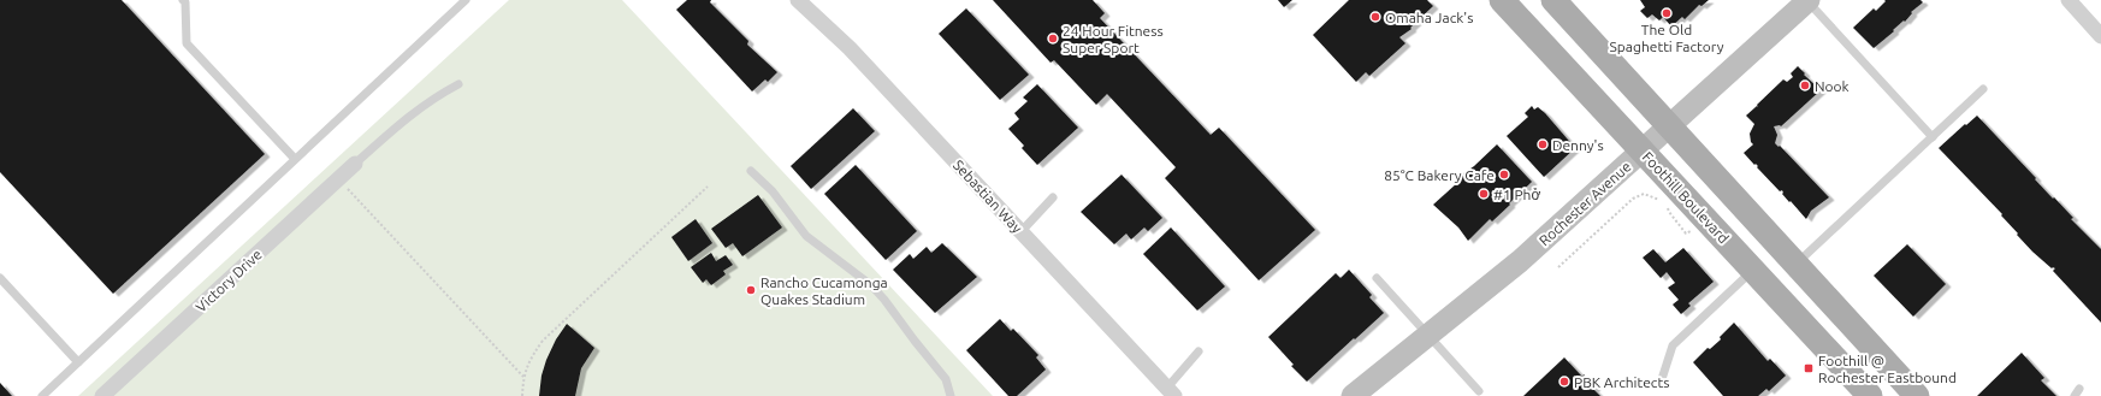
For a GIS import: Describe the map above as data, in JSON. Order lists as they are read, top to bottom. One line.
{"streets":{"main road":["Foothill Boulevard","Rochester Avenue"],"street":["Sebastian Way","Victory Drive"]},"crossings":[["Foothill Boulevard","Rochester Avenue"]],"places":{"other":["The Old Spaghetti Factory","Omaha Jack's","24 Hour Fitness Super Sport","Nook","Denny's","85°C Bakery Cafe","#1 Phở","Rancho Cucamonga Quakes Stadium","PBK Architects"],"transit":["Foothill @ Rochester Eastbound"]}}
